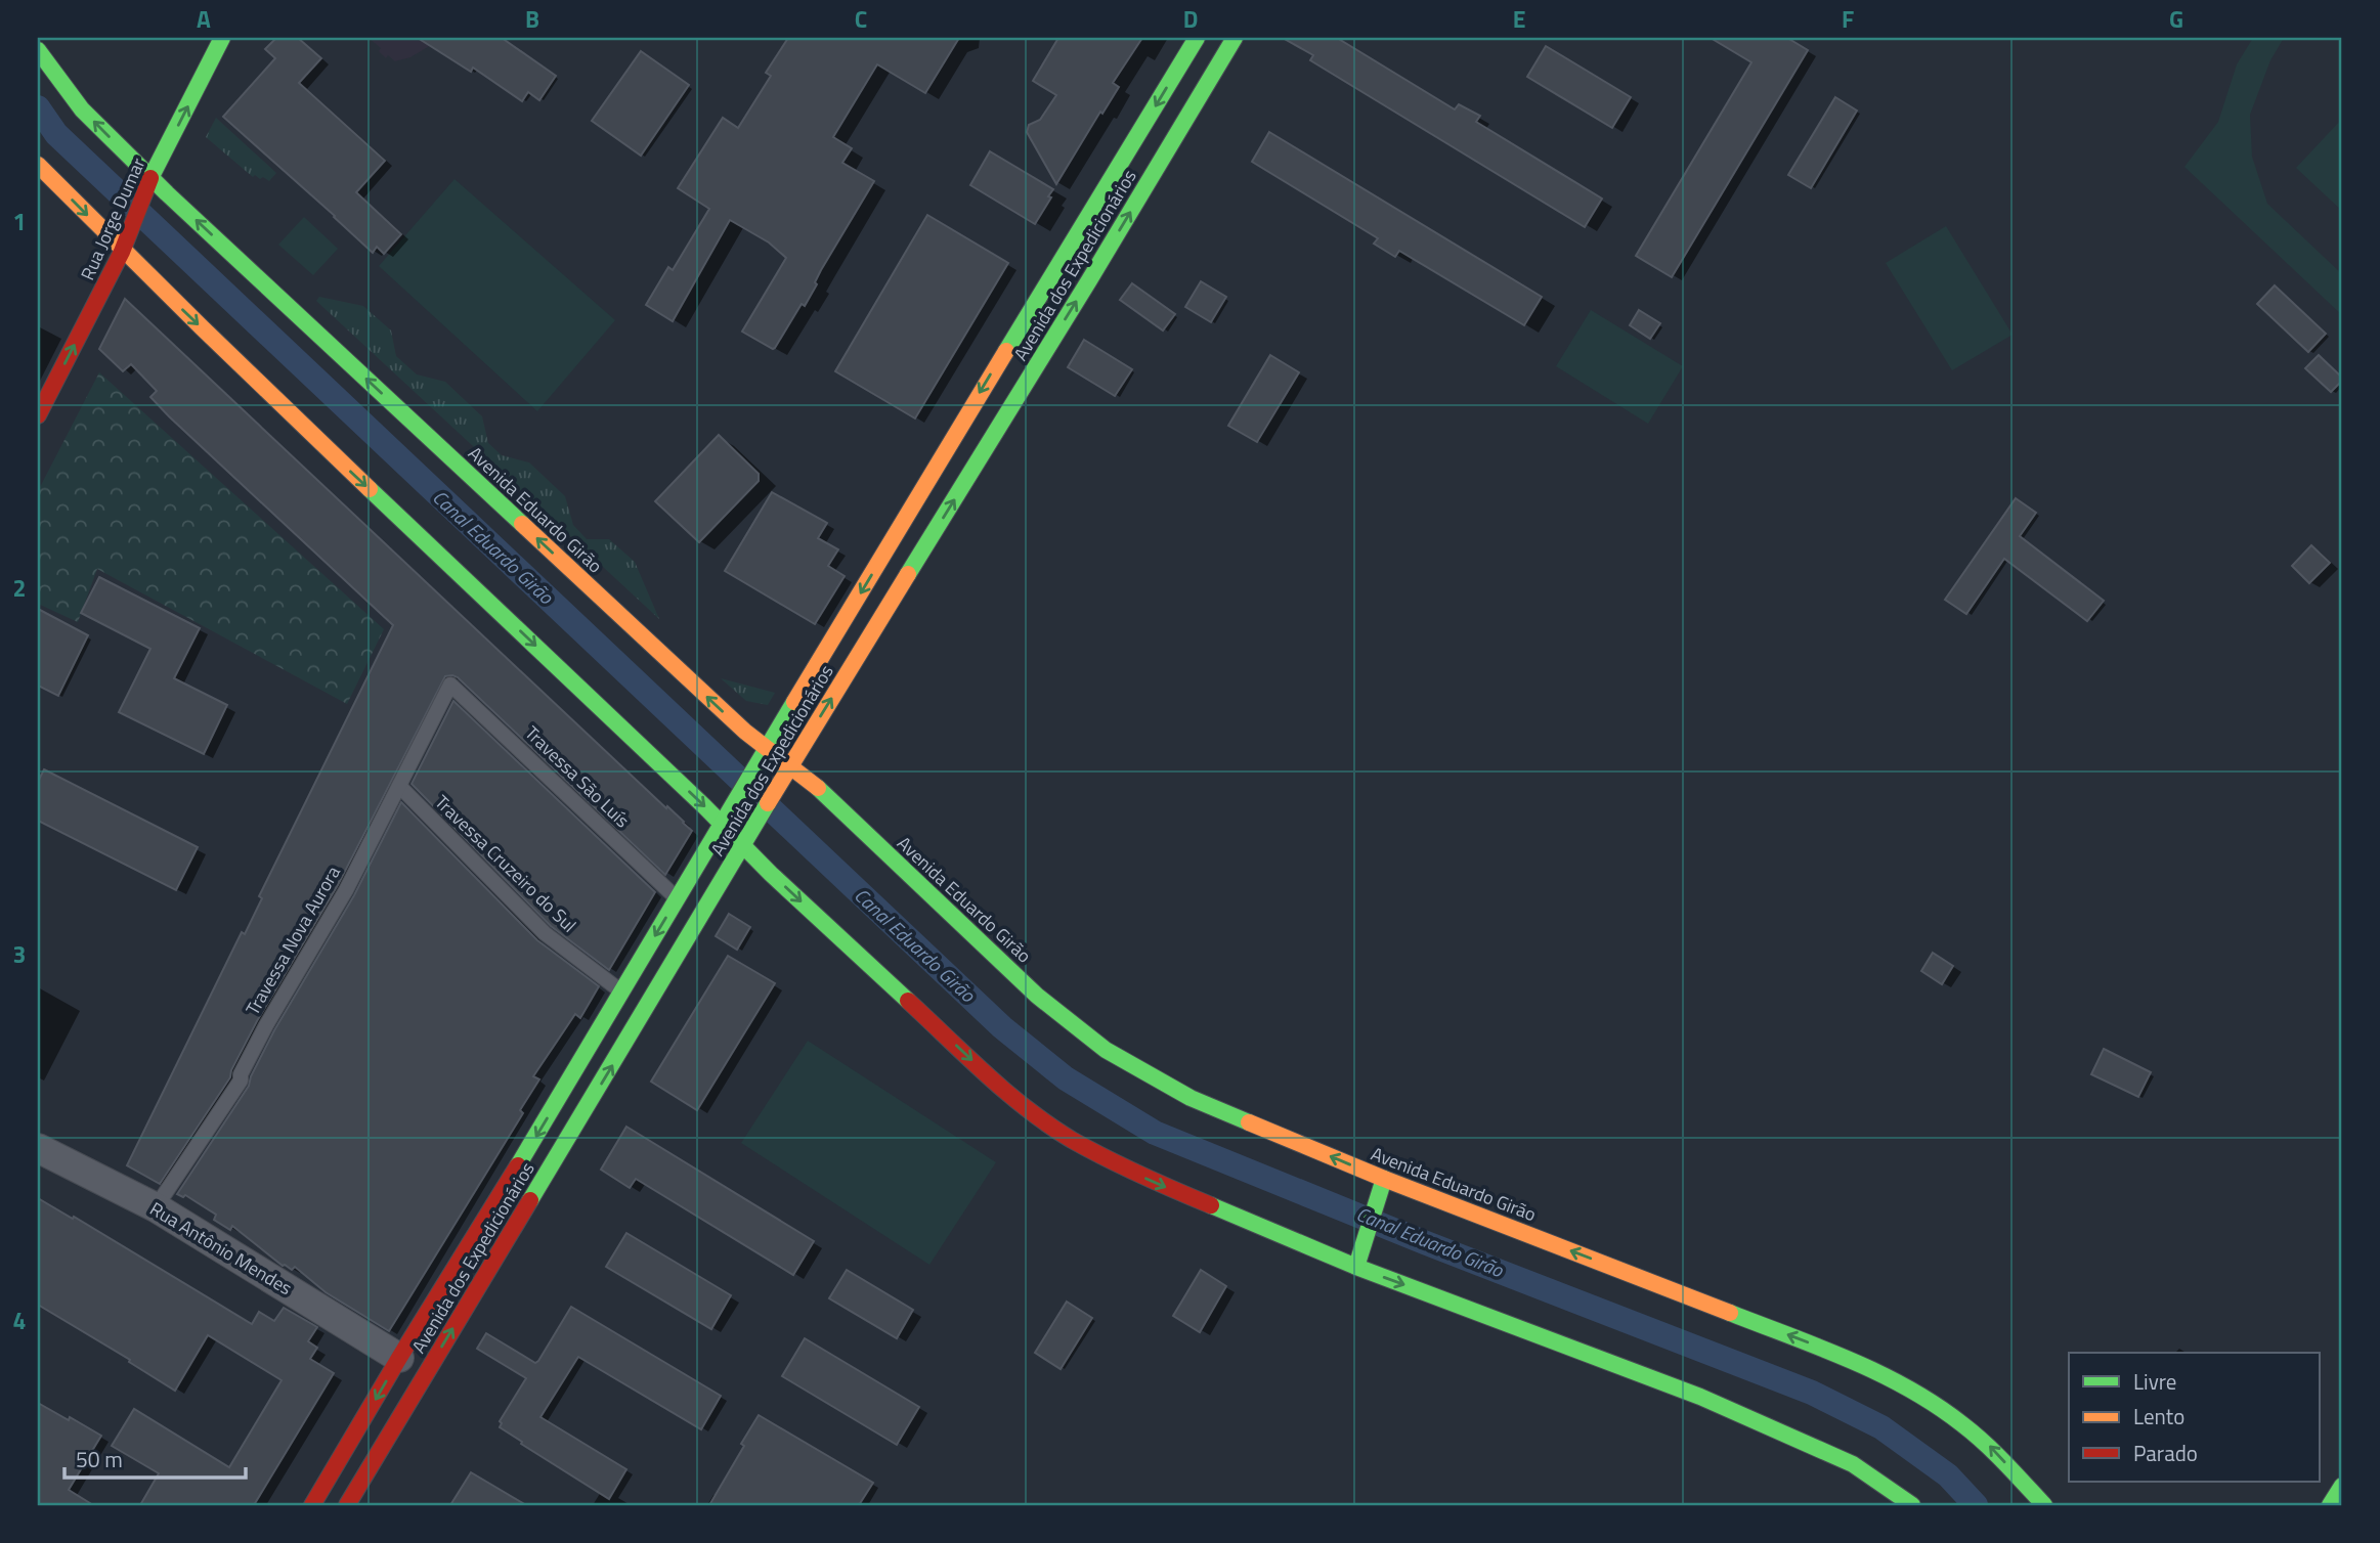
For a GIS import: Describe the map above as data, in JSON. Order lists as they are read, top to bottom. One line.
{"streets":{"main road":["Rua Jorge Dumar","Avenida dos Expedicionários","Avenida Eduardo Girão"],"street":["Rua Antônio Mendes"],"lane":["Travessa São Luís","Travessa Cruzeiro do Sul","Travessa Nova Aurora"]},"crossings":[["Rua Jorge Dumar","Avenida Eduardo Girão"],["Avenida dos Expedicionários","Avenida Eduardo Girão"],["Avenida dos Expedicionários","Travessa São Luís"],["Avenida dos Expedicionários","Travessa Cruzeiro do Sul"],["Avenida dos Expedicionários","Rua Antônio Mendes"],["Travessa São Luís","Travessa Nova Aurora"],["Travessa Cruzeiro do Sul","Travessa Nova Aurora"],["Travessa Nova Aurora","Rua Antônio Mendes"]],"one_way":["Rua Jorge Dumar"],"water":["Canal Eduardo Girão"],"legend":["Livre","Lento","Parado"],"scale_bar":"50 m","grid":{"columns":["A","B","C","D","E","F","G"],"rows":["1","2","3","4"]}}
